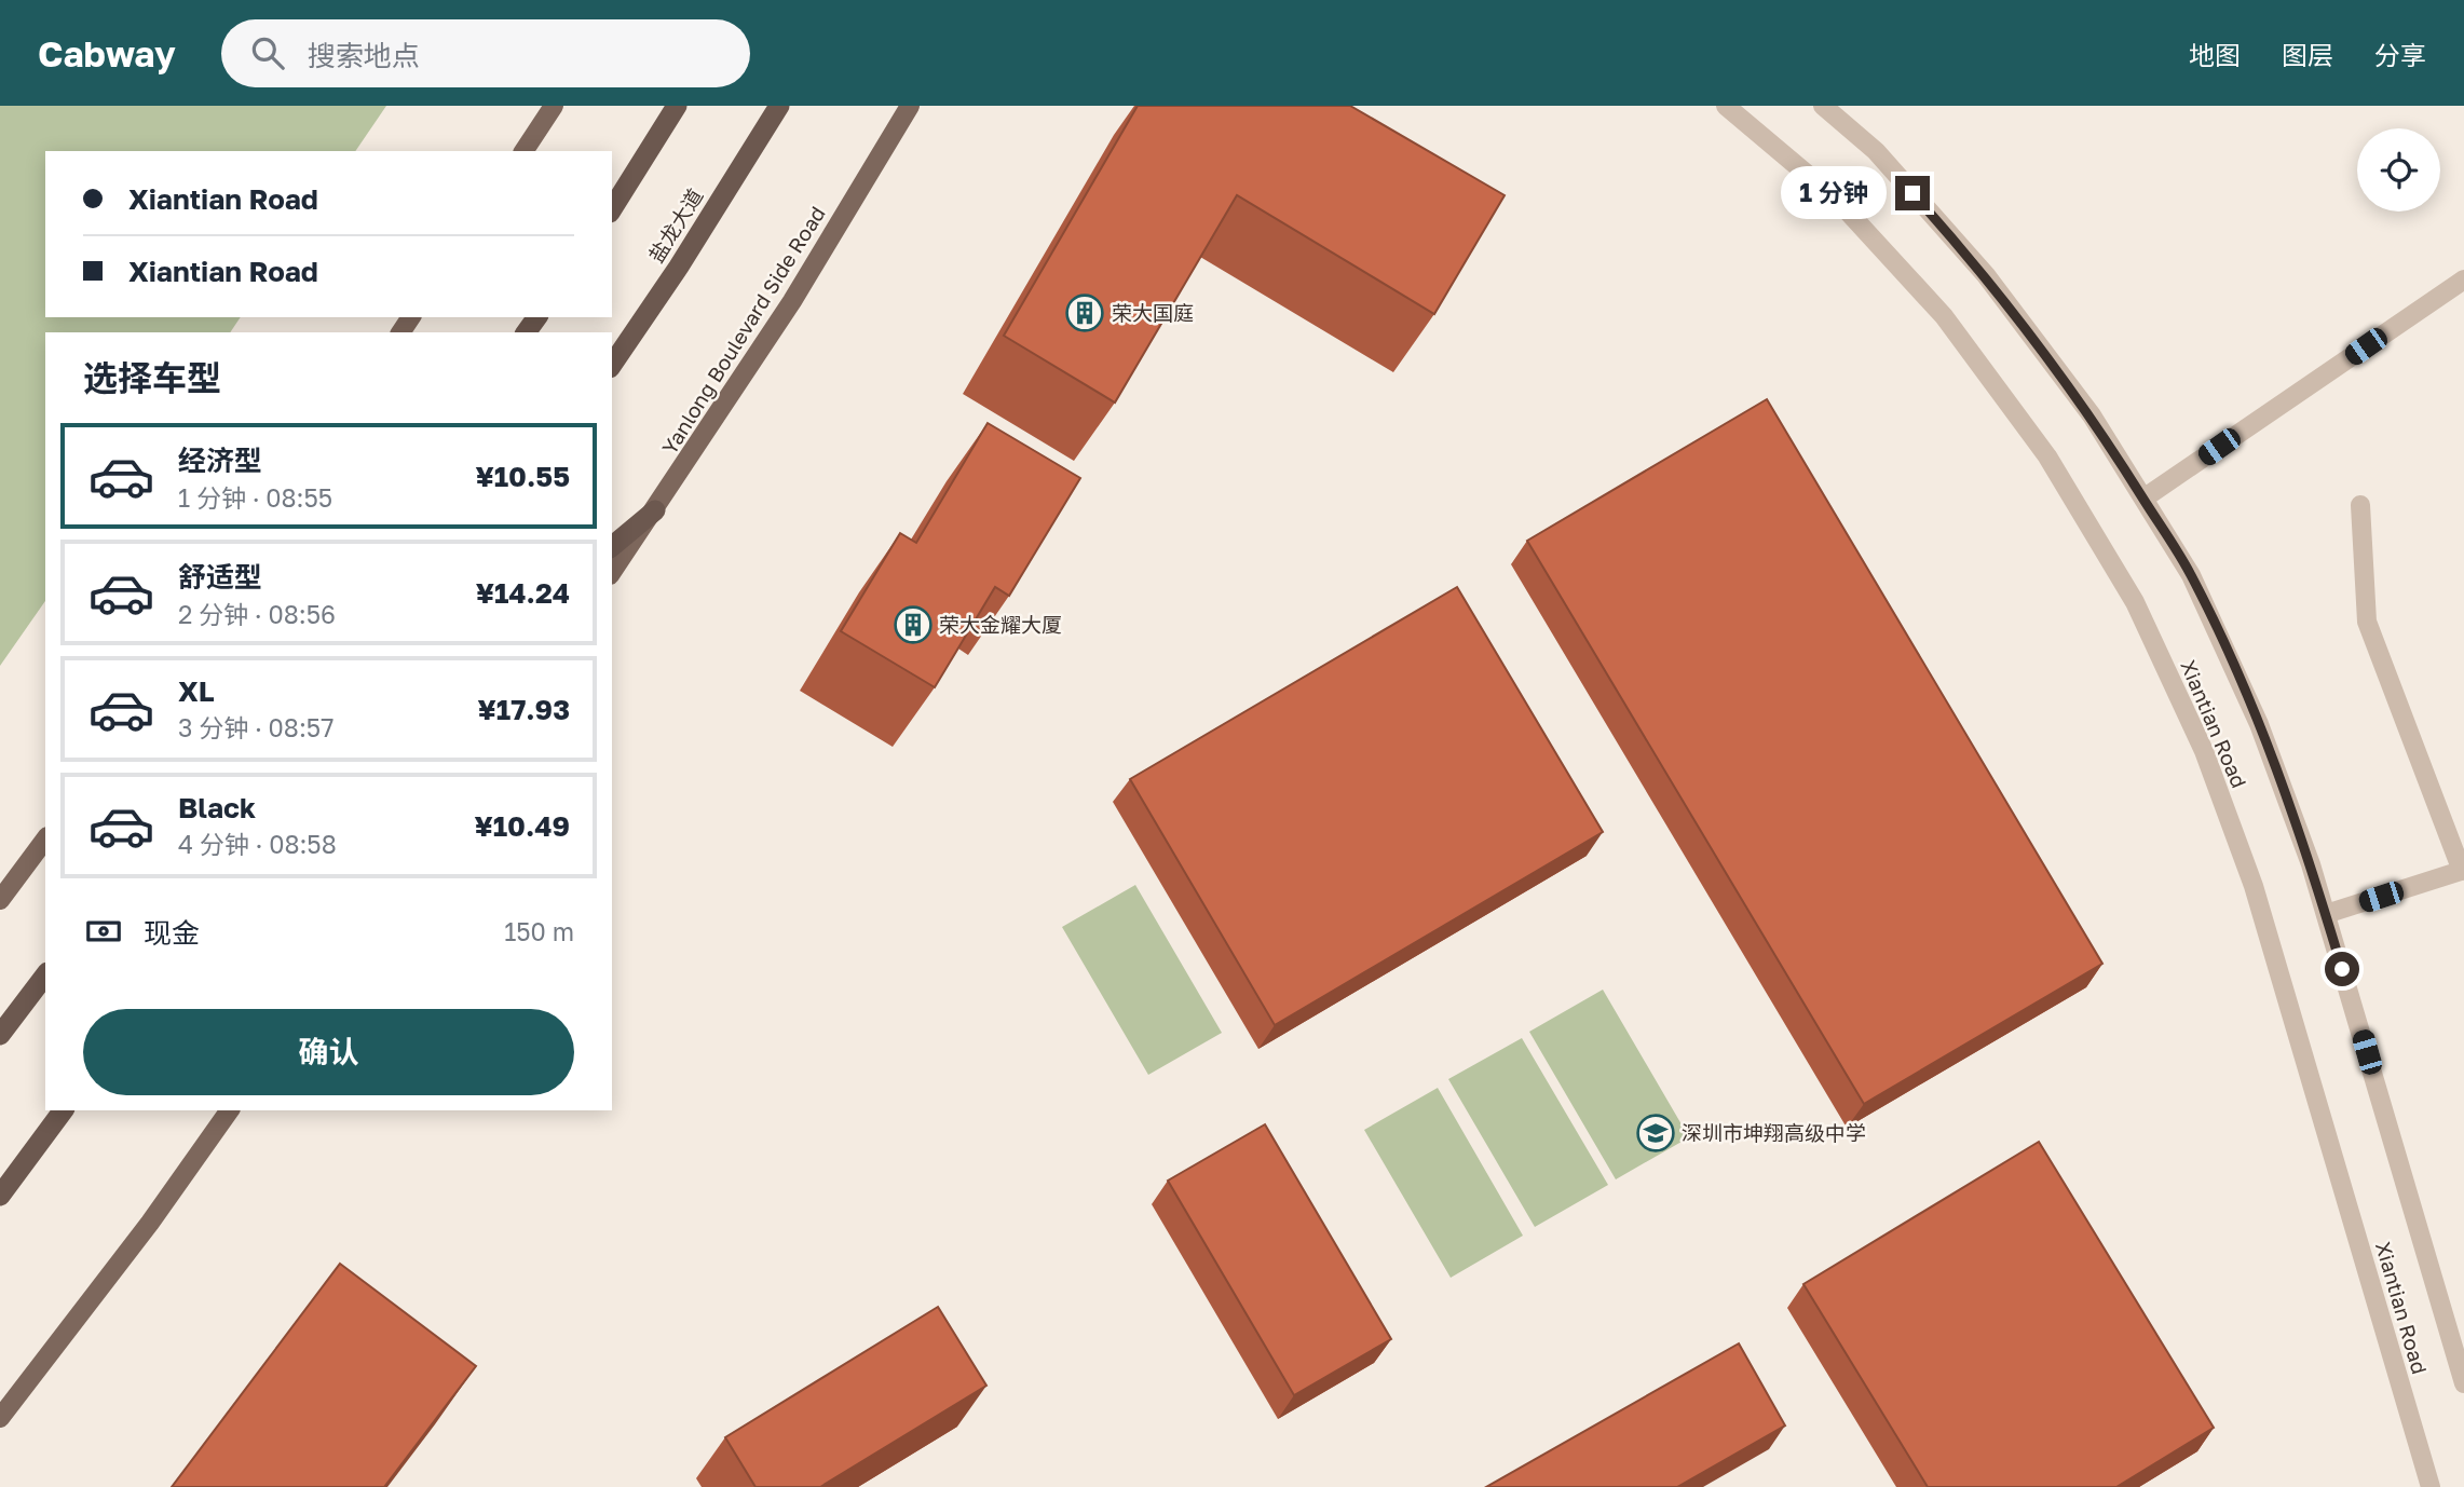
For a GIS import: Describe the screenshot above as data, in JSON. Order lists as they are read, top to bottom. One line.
{"streets":{"highway":["盐龙大道"],"main road":["Yanlong Boulevard Side Road"],"street":["Xiantian Road"]},"places":{"building":["荣大国庭","荣大金耀大厦"],"school or university":["深圳市坤翔高级中学"]},"page":{"header":"Cabway","search":"搜索地点","nav":["地图","图层","分享"],"banner":["Xiantian Road","Xiantian Road"],"bubble":"1 分钟","heading":"选择车型","list":[{"name":"经济型","note":"1 分钟 · 08:55","value":"¥10.55"},{"name":"舒适型","note":"2 分钟 · 08:56","value":"¥14.24"},{"name":"XL","note":"3 分钟 · 08:57","value":"¥17.93"},{"name":"Black","note":"4 分钟 · 08:58","value":"¥10.49"}],"pay":["现金","150 m"],"buttons":"确认"}}
